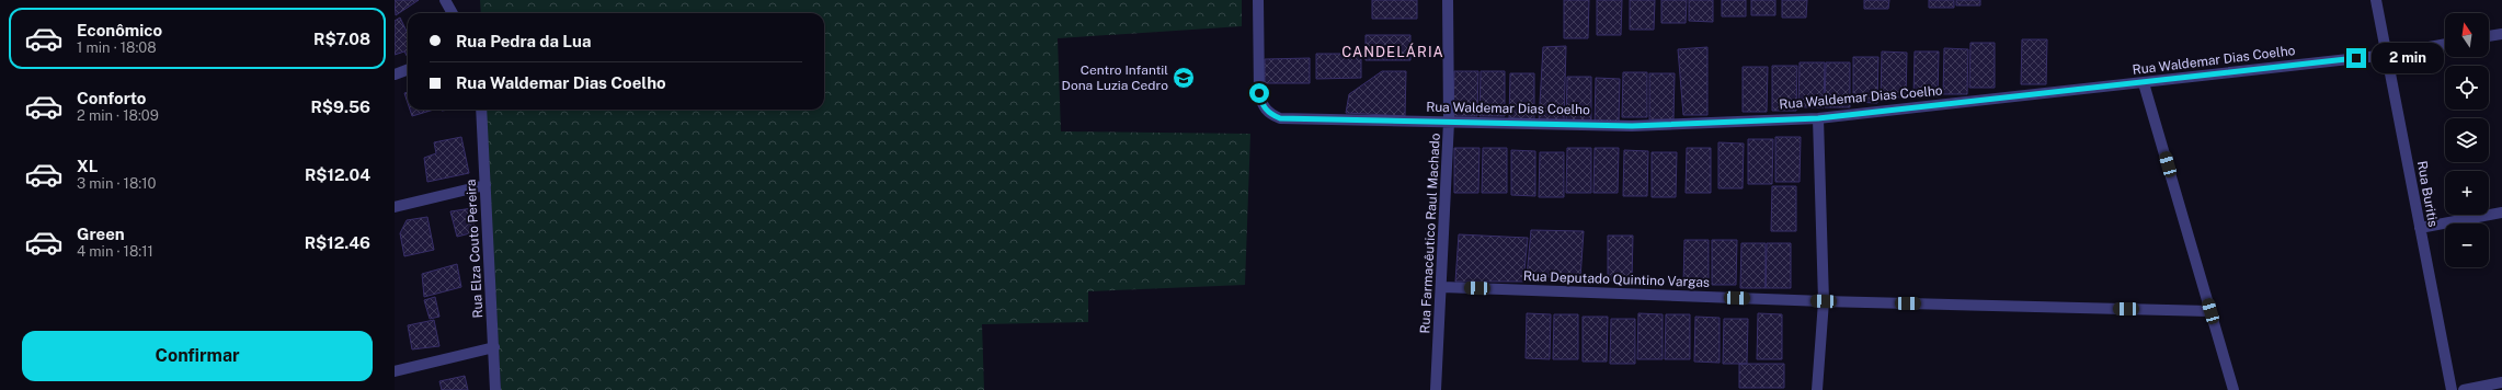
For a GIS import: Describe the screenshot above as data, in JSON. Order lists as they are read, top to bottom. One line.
{"streets":{"street":["Rua Waldemar Dias Coelho","Rua Buritis","Rua Farmacêutico Raul Machado","Rua Elza Couto Pereira","Rua Deputado Quintino Vargas"]},"crossings":[["Rua Waldemar Dias Coelho","Rua Buritis"],["Rua Waldemar Dias Coelho","Rua Farmacêutico Raul Machado"],["Rua Farmacêutico Raul Machado","Rua Deputado Quintino Vargas"]],"districts":["CANDELÁRIA"],"places":{"school or university":["Centro Infantil Dona Luzia Cedro"]},"north":"top","page":{"list":[{"name":"Econômico","note":"1 min · 18:08","value":"R$7.08"},{"name":"Conforto","note":"2 min · 18:09","value":"R$9.56"},{"name":"XL","note":"3 min · 18:10","value":"R$12.04"},{"name":"Green","note":"4 min · 18:11","value":"R$12.46"}],"map_buttons":["+","−"],"banner":["Rua Pedra da Lua","Rua Waldemar Dias Coelho"],"bubble":"2 min","buttons":"Confirmar"}}
